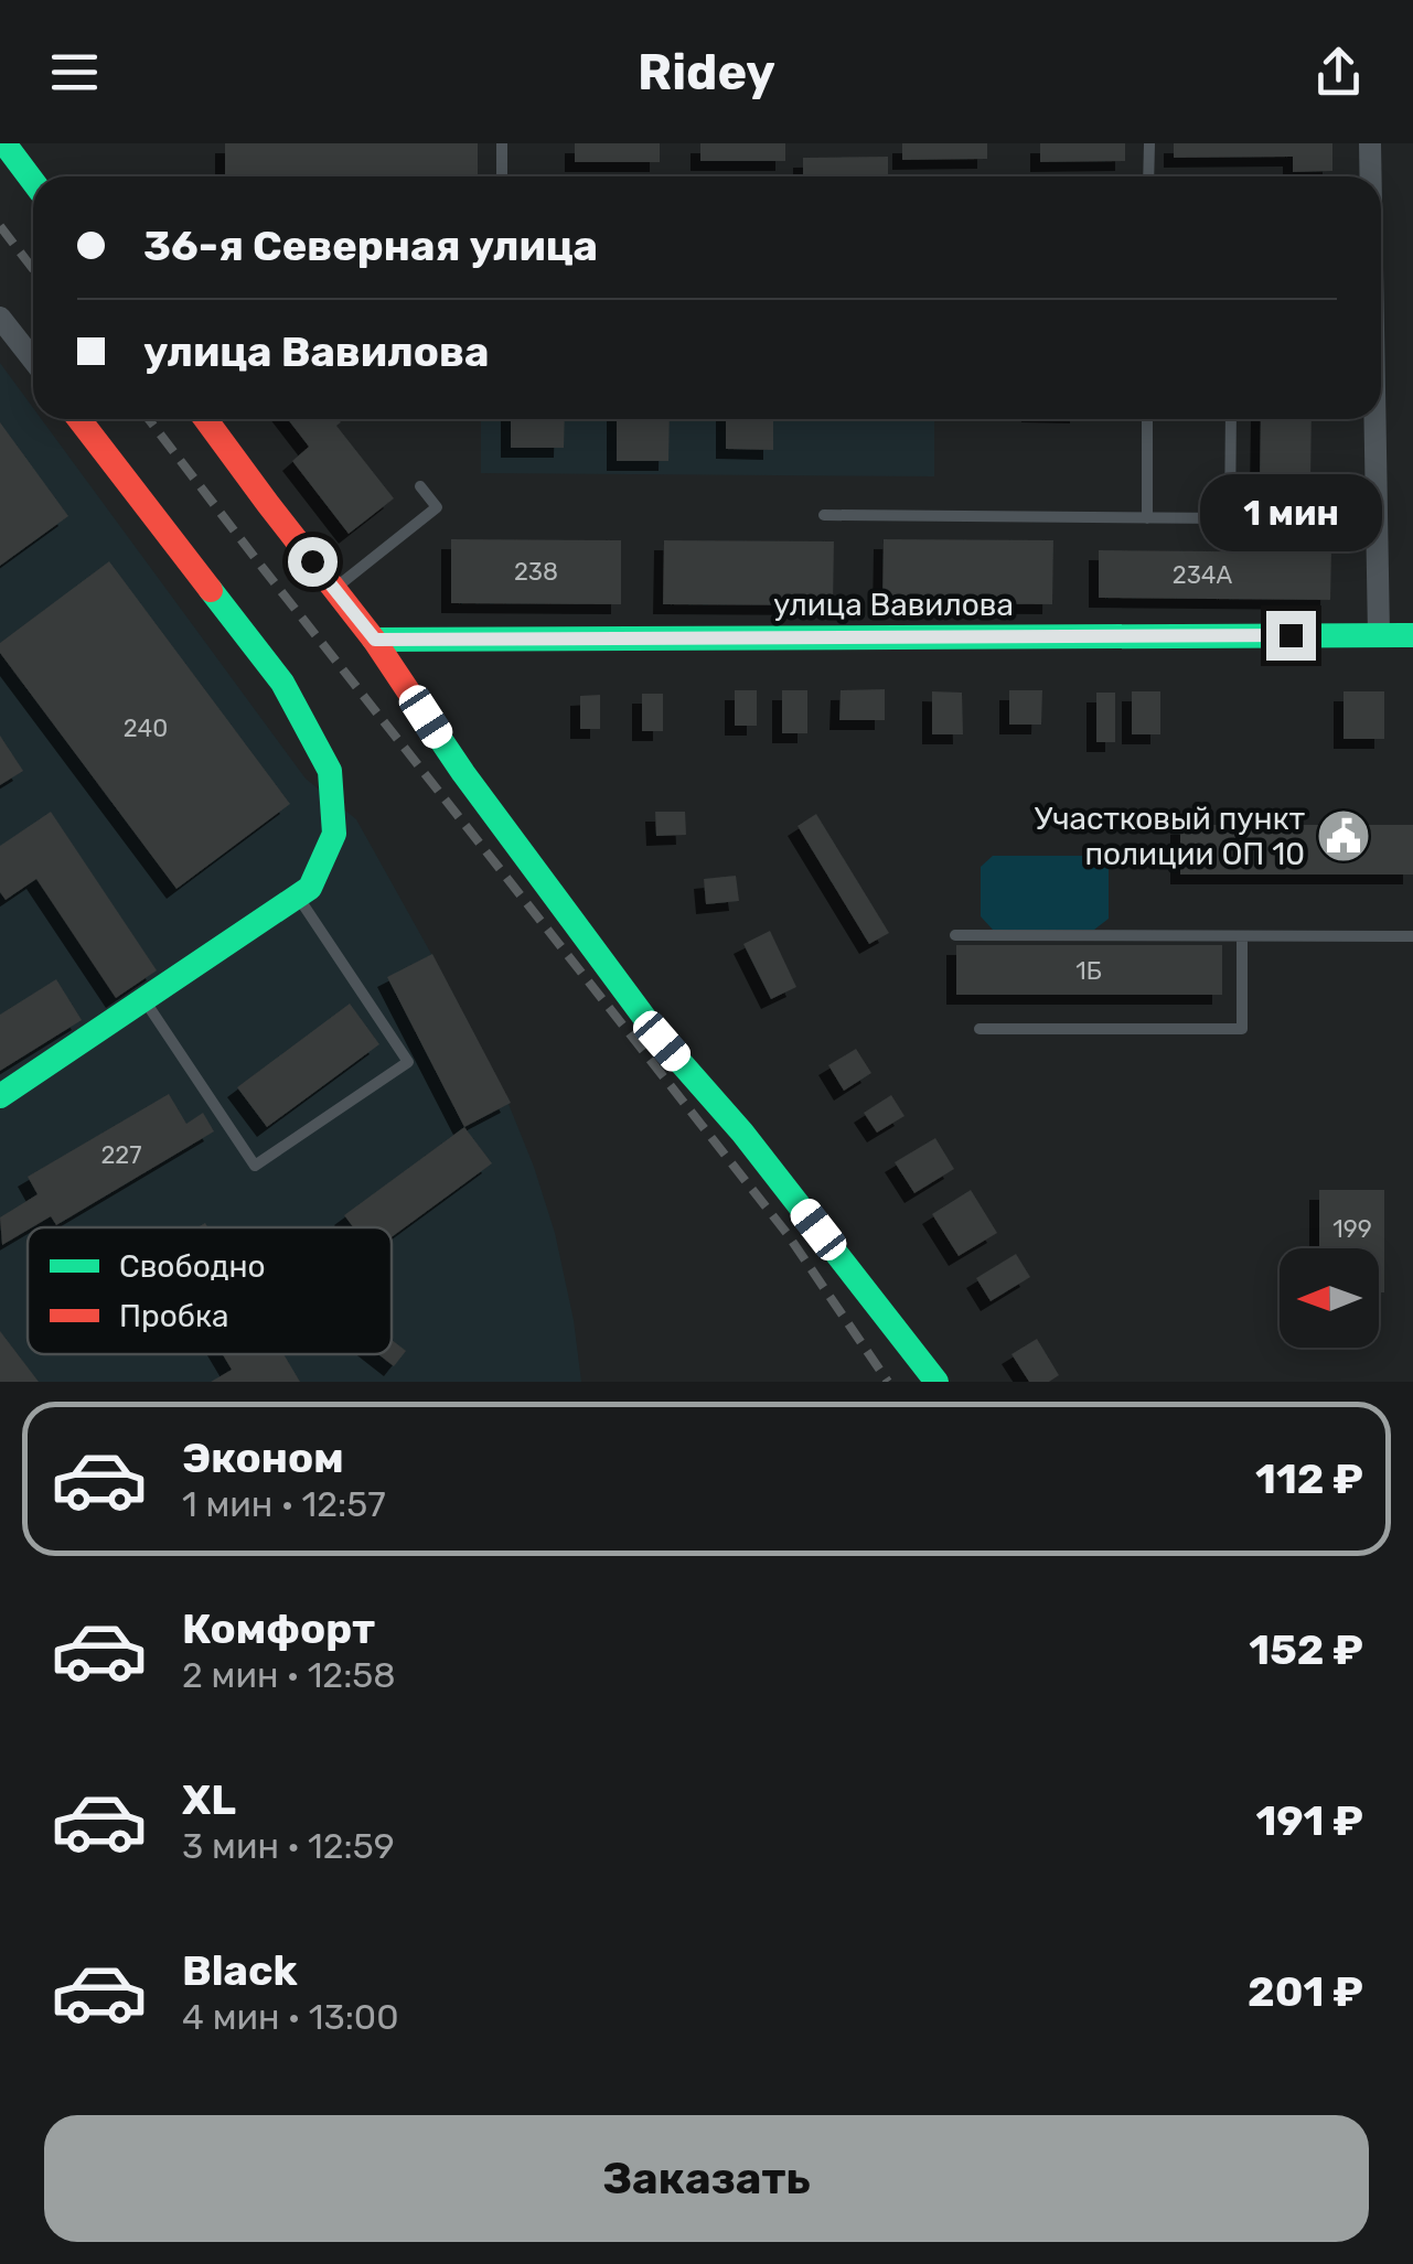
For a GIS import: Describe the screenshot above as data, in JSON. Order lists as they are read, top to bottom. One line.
{"streets":{"street":["улица Вавилова"]},"places":{"public building":["Участковый пункт полиции ОП 10"]},"house_numbers":["238","234А","240","1Б","227","199"],"legend":["Свободно","Пробка"],"north":"left","page":{"header":"Ridey","banner":["36-я Северная улица","улица Вавилова"],"bubble":"1 мин","list":[{"name":"Эконом","note":"1 мин · 12:57","value":"112 ₽"},{"name":"Комфорт","note":"2 мин · 12:58","value":"152 ₽"},{"name":"XL","note":"3 мин · 12:59","value":"191 ₽"},{"name":"Black","note":"4 мин · 13:00","value":"201 ₽"}],"buttons":"Заказать"}}
